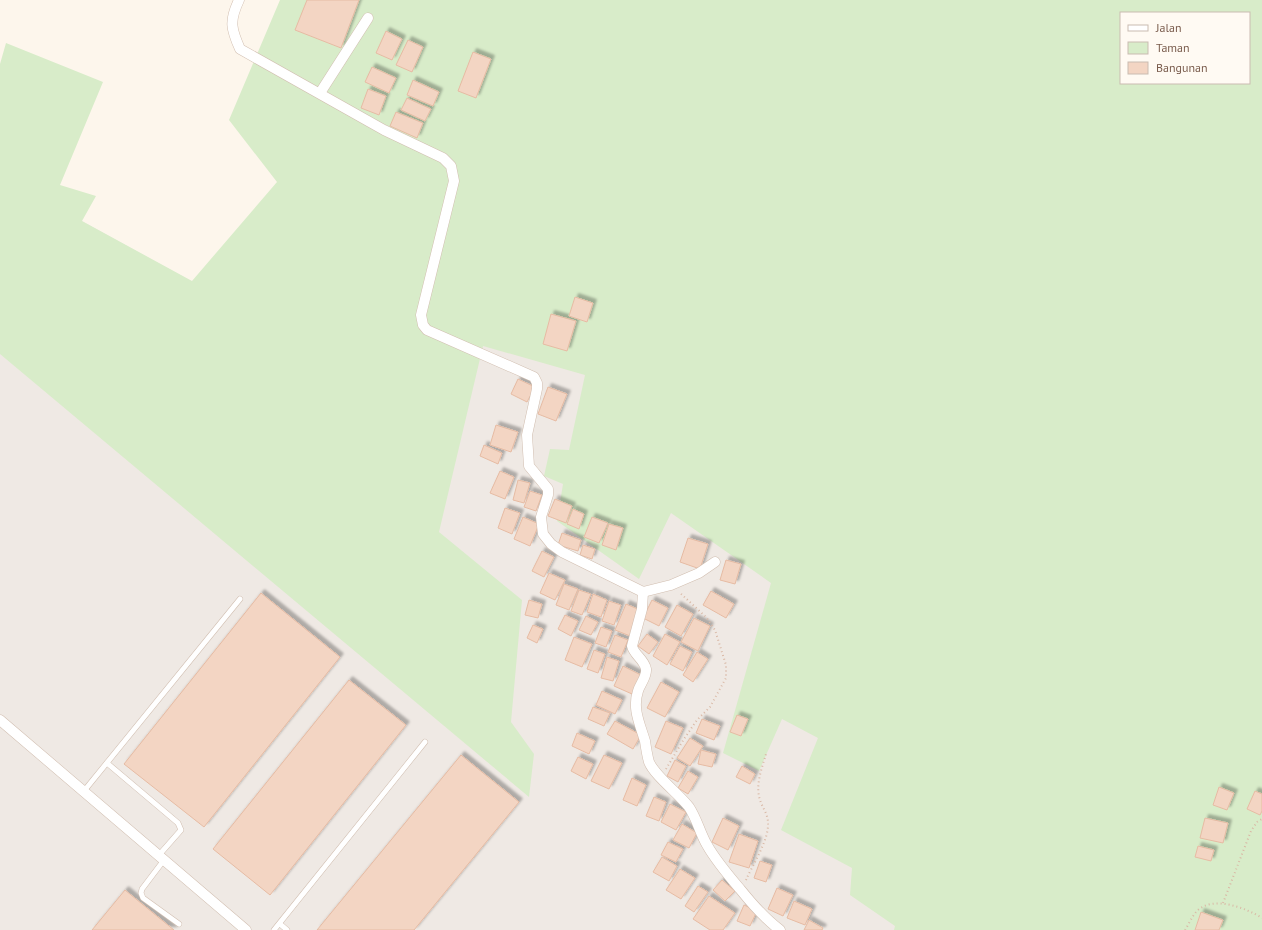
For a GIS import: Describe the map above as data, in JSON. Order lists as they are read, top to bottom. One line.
{"legend":["Jalan","Taman","Bangunan"]}
